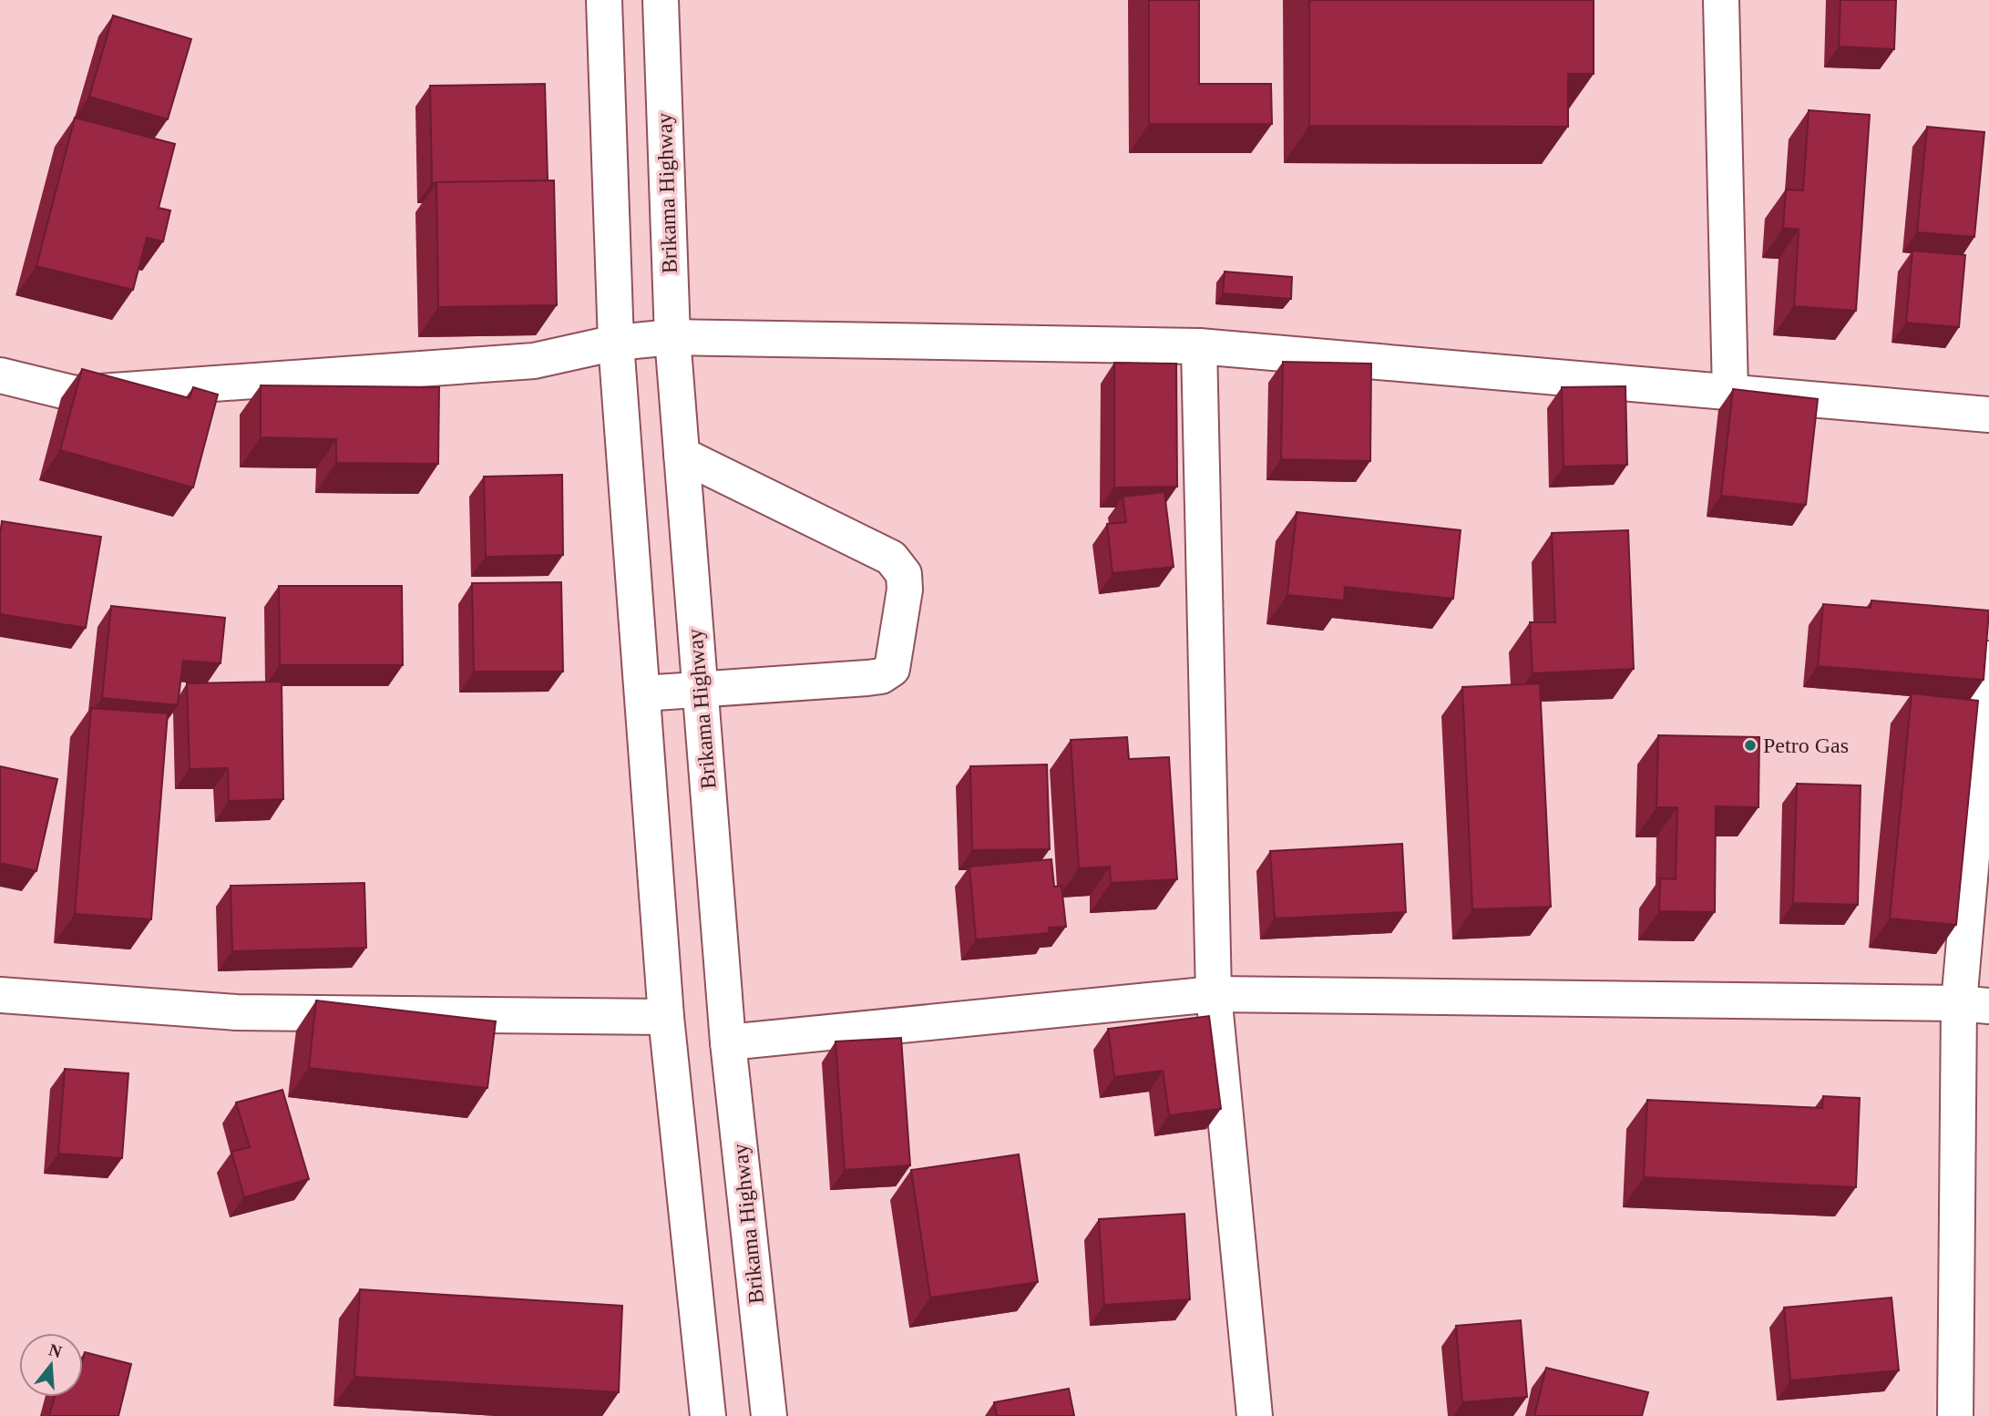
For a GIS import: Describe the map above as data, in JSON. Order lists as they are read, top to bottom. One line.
{"streets":{"main road":["Brikama Highway"]},"places":["Petro Gas"],"north":"top"}
